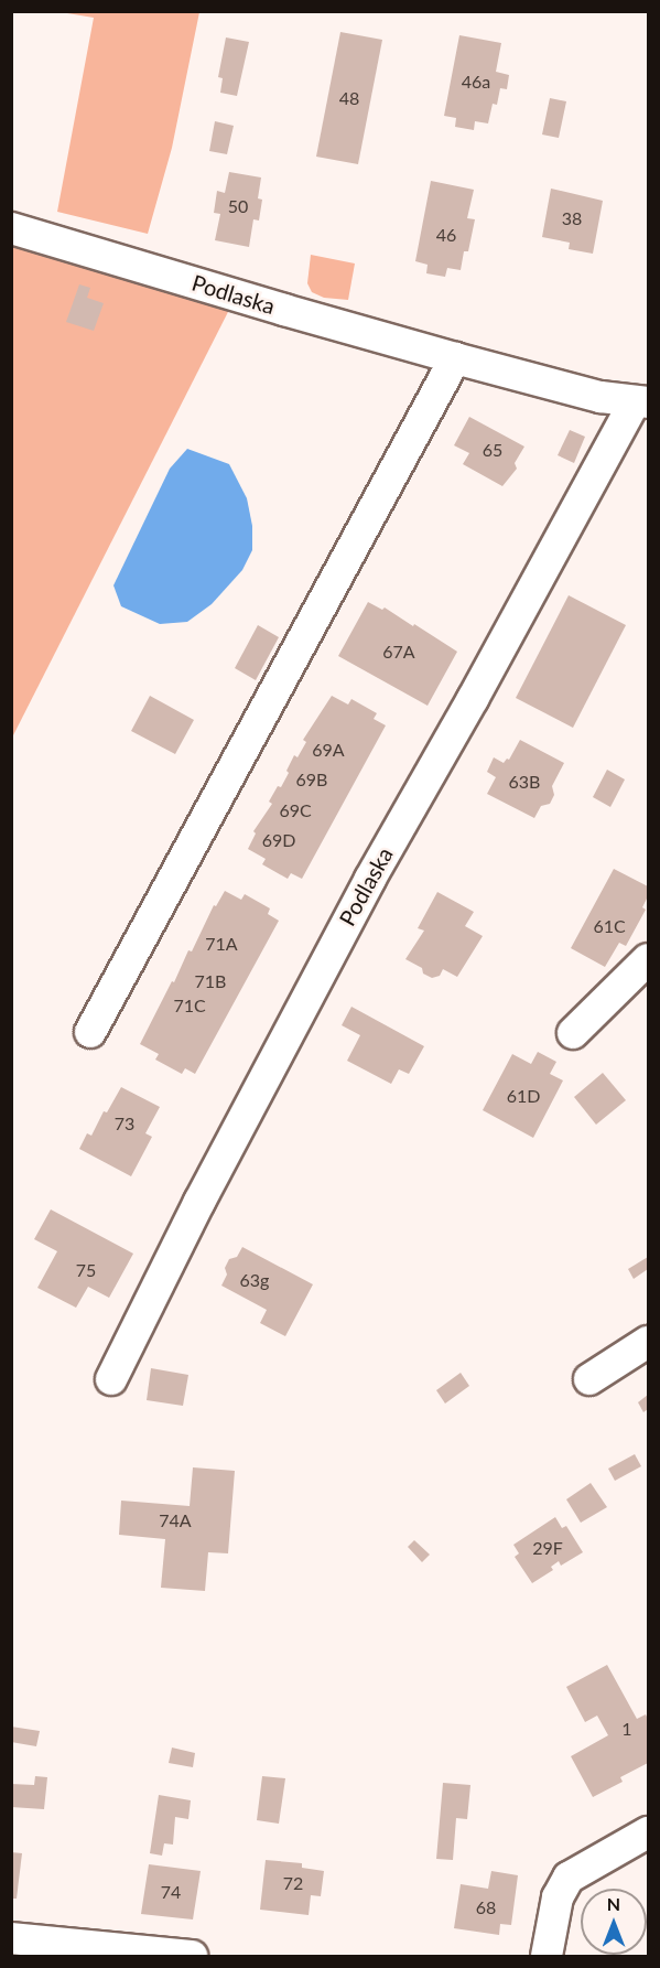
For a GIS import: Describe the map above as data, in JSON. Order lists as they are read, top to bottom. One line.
{"streets":{"street":["Podlaska"]},"house_numbers":["46a","48","50","38","46","65","67A","69A","69B","63B","69C","69D","61C","71A","71B","71C","61D","73","75","63g","74A","29F","1","72","74","68"],"north":"top"}
